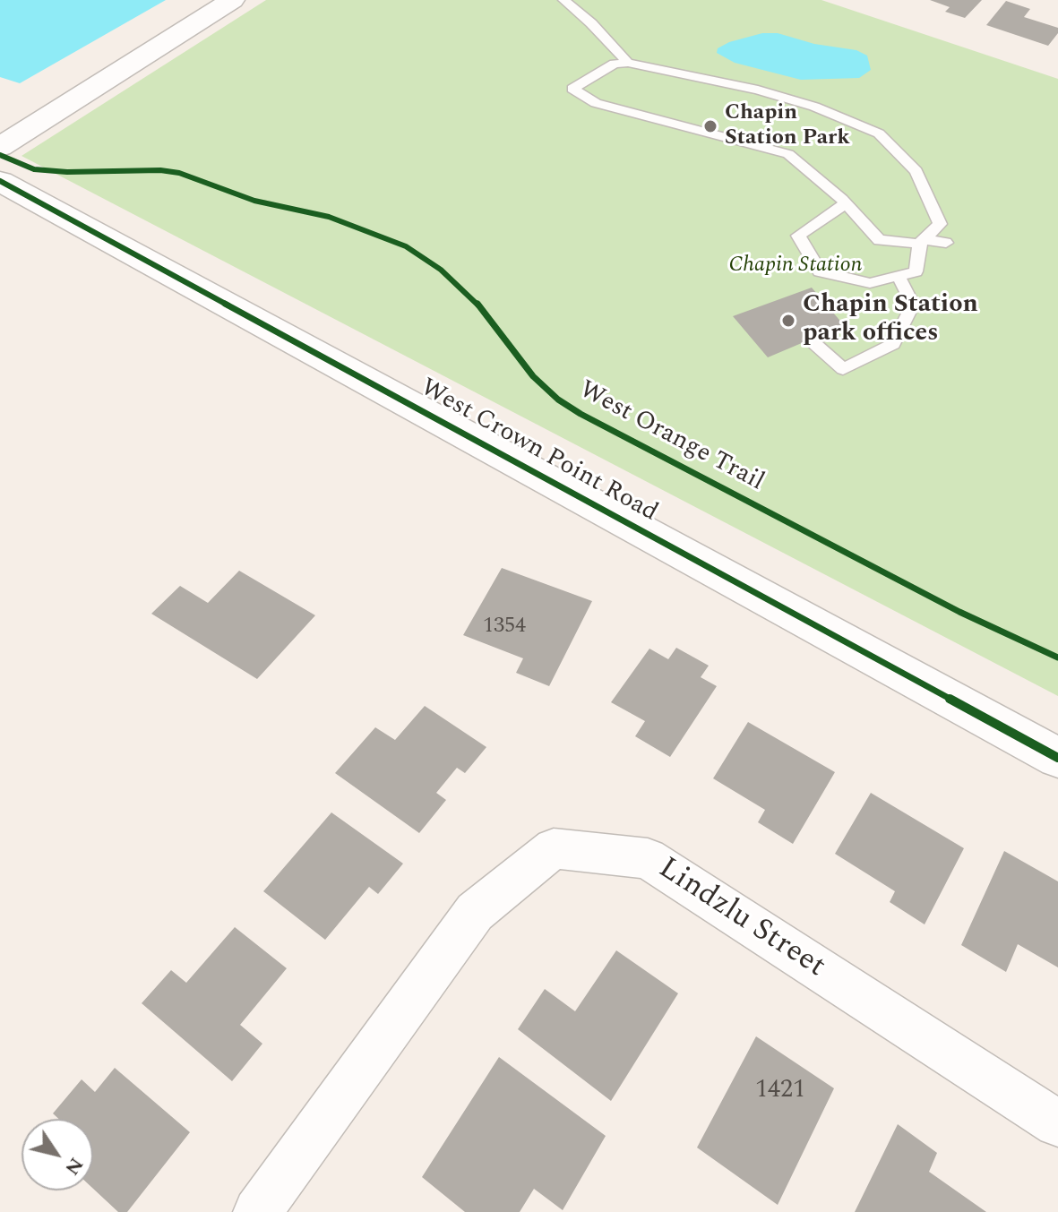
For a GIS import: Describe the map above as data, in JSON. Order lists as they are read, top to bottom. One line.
{"streets":{"street":["West Crown Point Road","Lindzlu Street"],"cycle path":["West Orange Trail"]},"parks":["Chapin Station"],"places":["Chapin Station Park","Chapin Station park offices"],"house_numbers":["1354","1421"],"north":"bottom right"}
